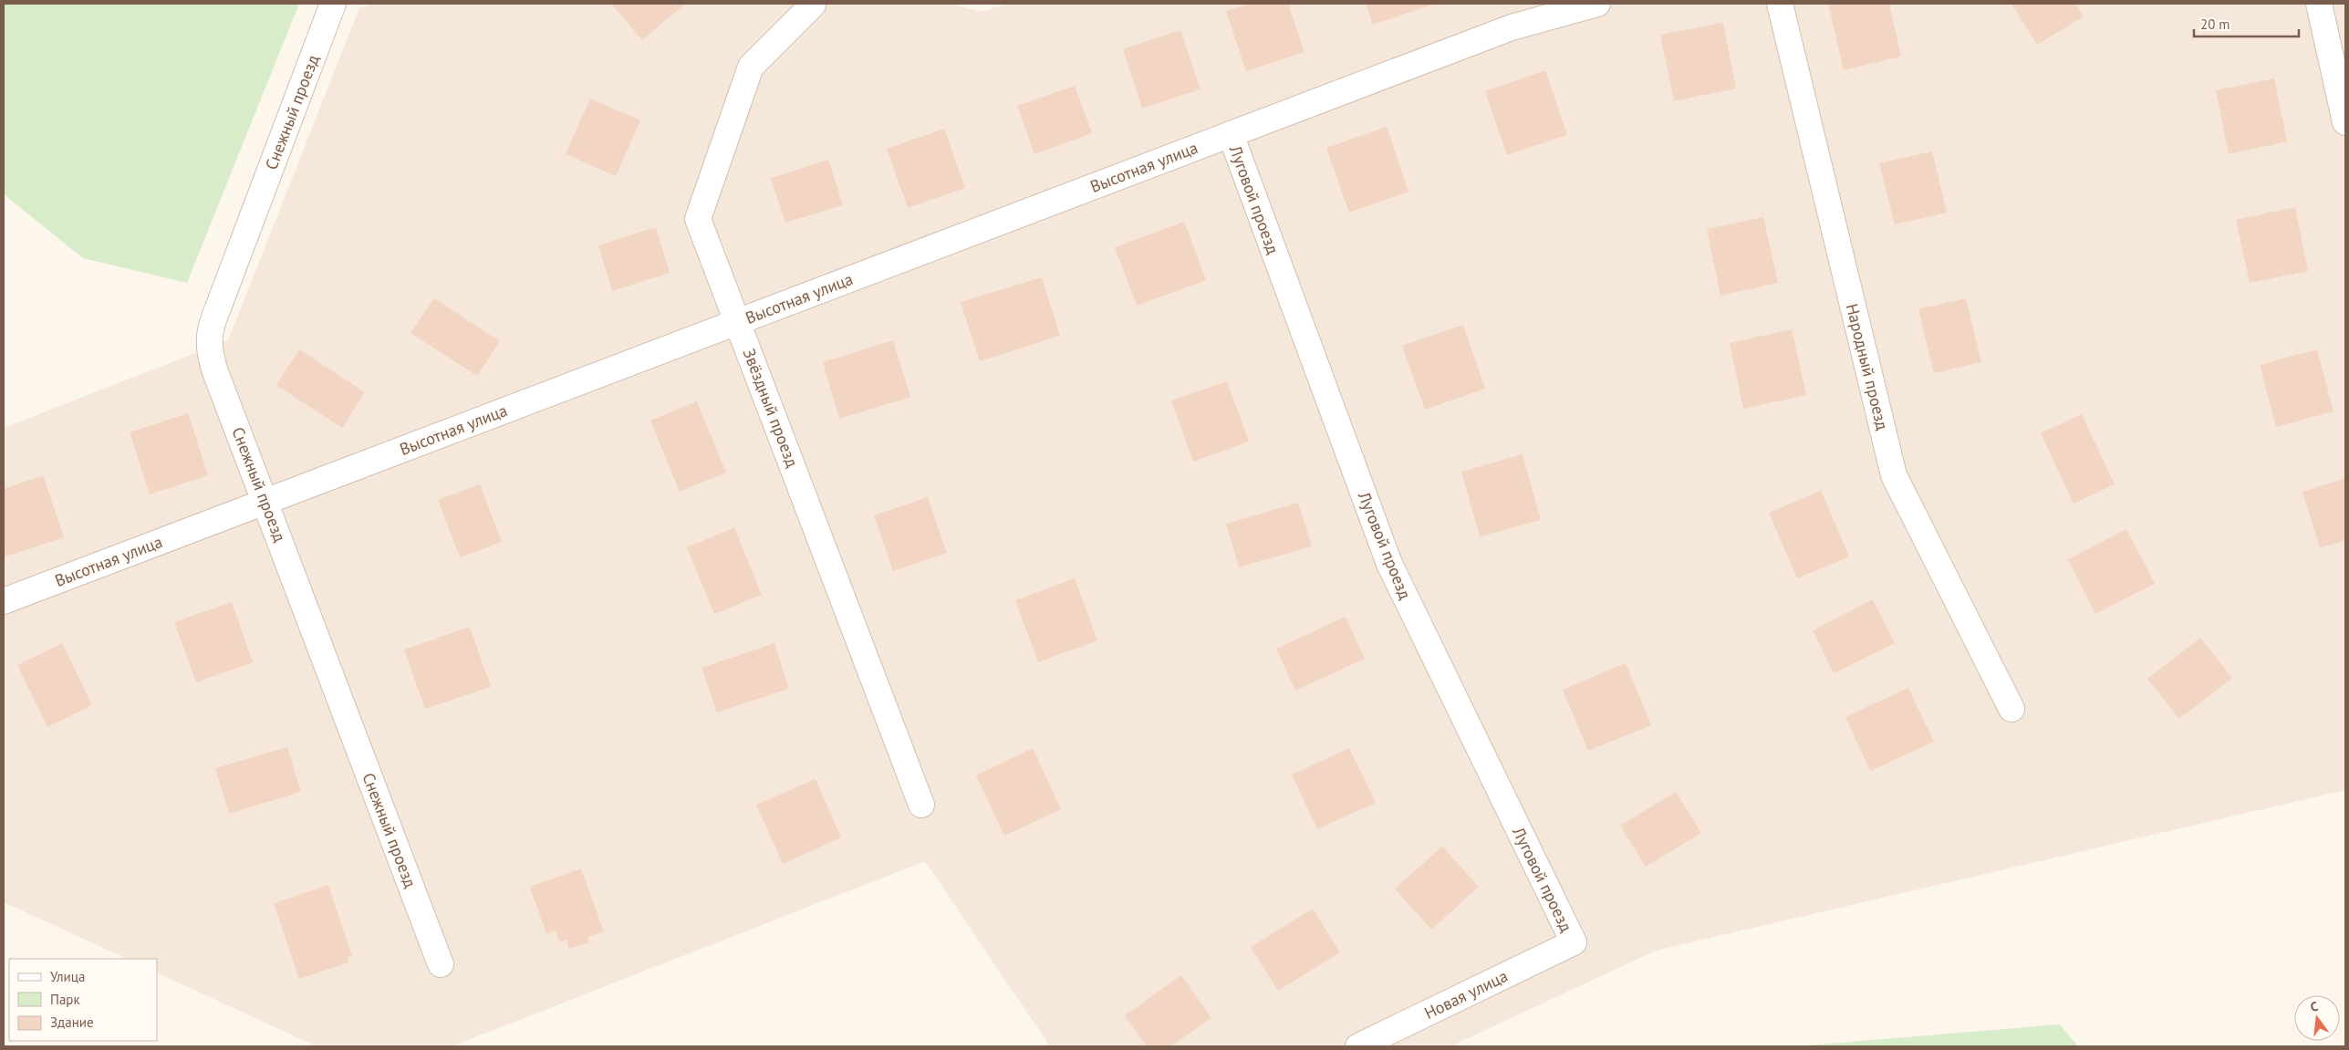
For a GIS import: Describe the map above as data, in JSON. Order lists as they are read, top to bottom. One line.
{"streets":{"street":["Снежный проезд","Высотная улица","Луговой проезд","Народный проезд","Звёздный проезд","Новая улица"]},"crossings":[["Снежный проезд","Высотная улица"],["Высотная улица","Луговой проезд"],["Высотная улица","Звёздный проезд"],["Луговой проезд","Новая улица"]],"legend":["Улица","Парк","Здание"],"scale_bar":"20 m","north":"top"}
